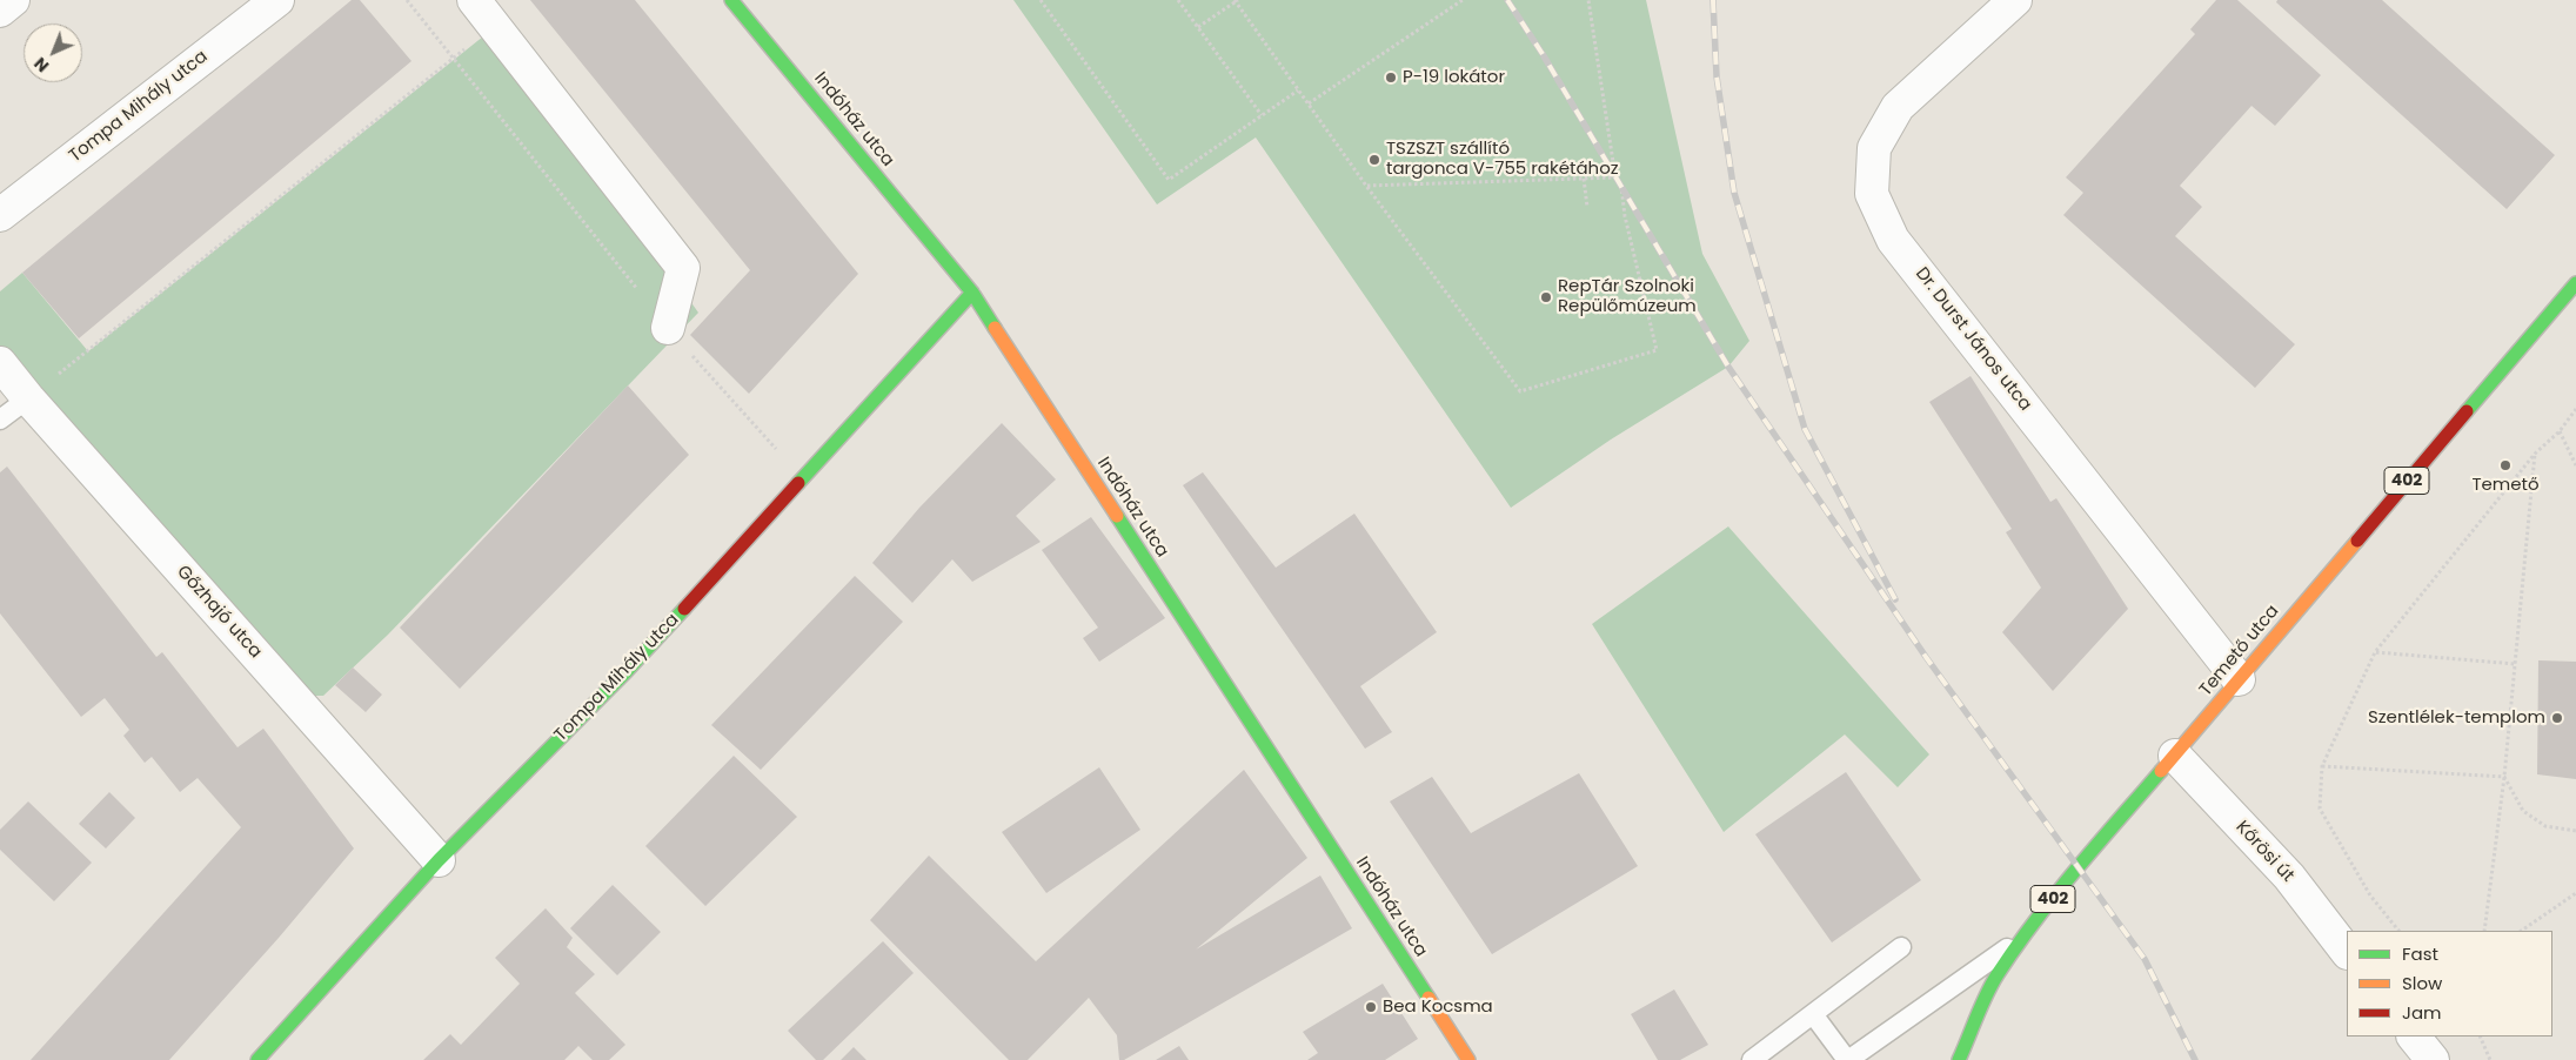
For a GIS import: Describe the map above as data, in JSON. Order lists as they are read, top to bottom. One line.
{"streets":{"street":["Tompa Mihály utca","Indóház utca","Dr. Durst János utca","402","Gőzhajó utca","Temető utca","Kőrösi út"]},"crossings":[["Tompa Mihály utca","Indóház utca"],["Tompa Mihály utca","Gőzhajó utca"],["Dr. Durst János utca","Temető utca"],["Temető utca","Kőrösi út"]],"places":["P-19 lokátor","TSZSZT szállító targonca V-755 rakétához","RepTár Szolnoki Repülőmúzeum","Temető","Szentlélek-templom","Bea Kocsma"],"legend":["Fast","Slow","Jam"],"north":"bottom left"}
